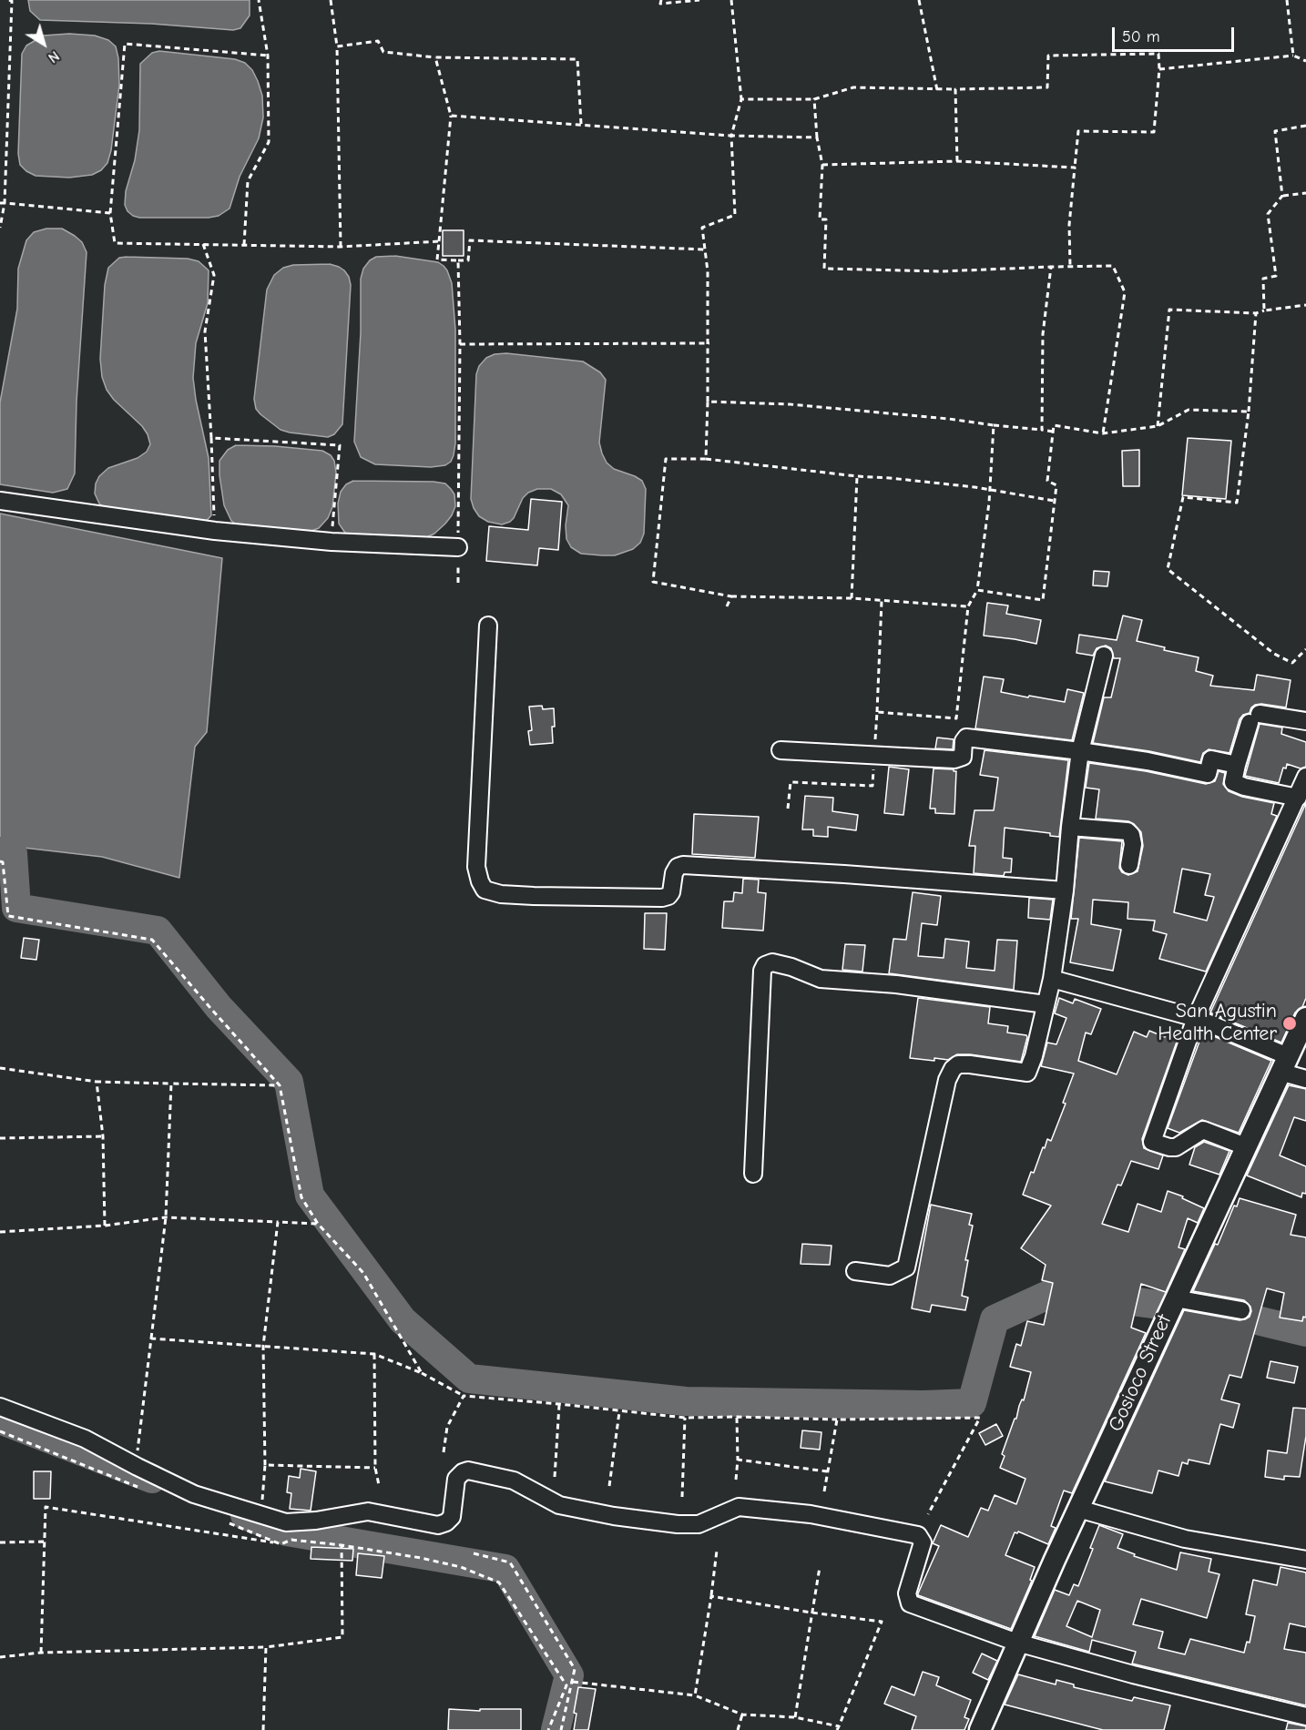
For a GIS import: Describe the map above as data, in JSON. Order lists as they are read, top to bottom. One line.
{"streets":{"street":["Gosioco Street"]},"places":["San Agustin Health Center"],"scale_bar":"50 m","north":"bottom right"}
